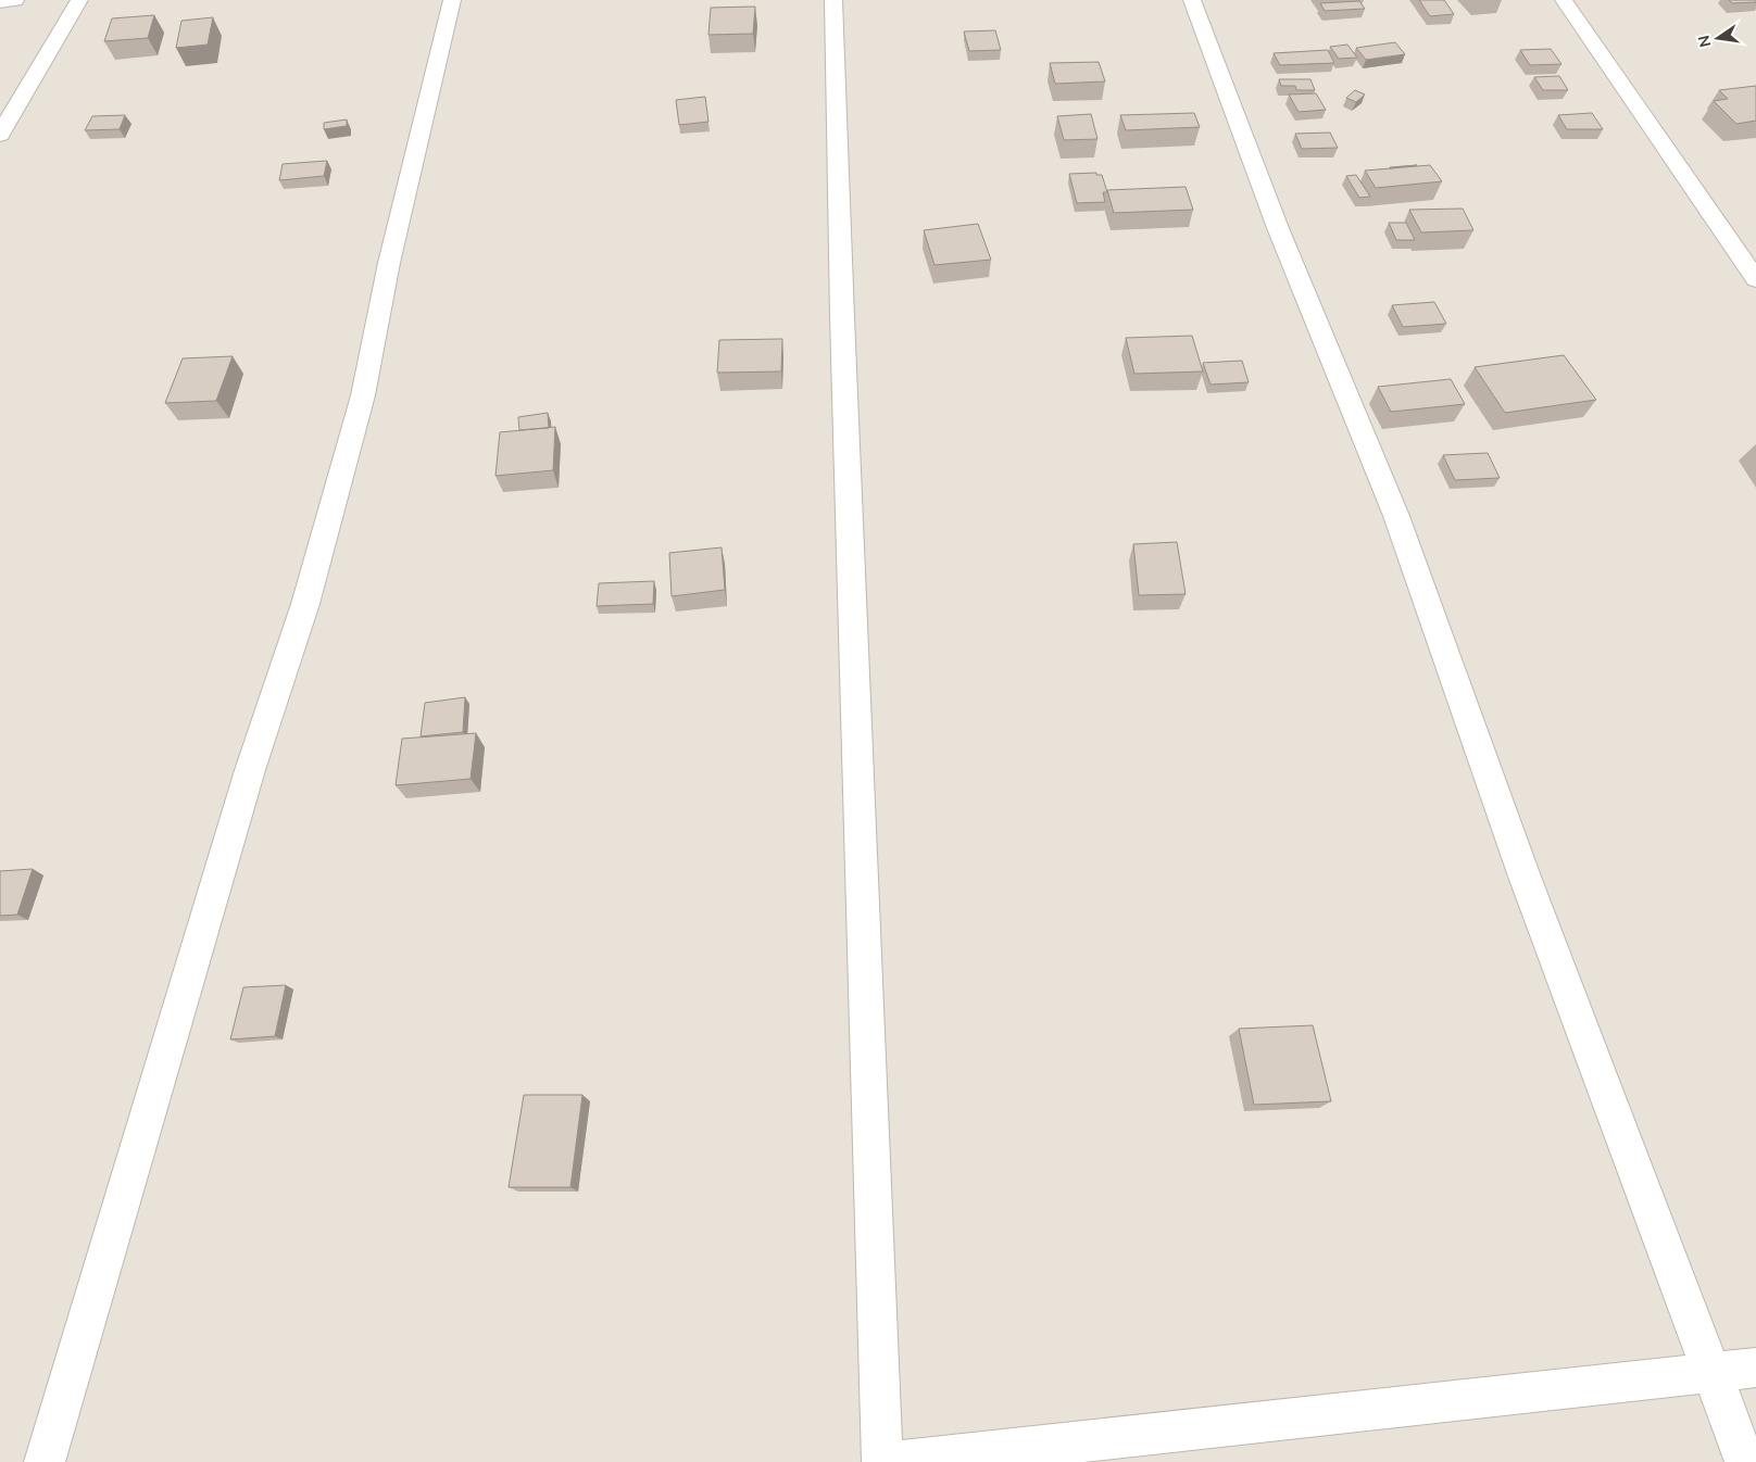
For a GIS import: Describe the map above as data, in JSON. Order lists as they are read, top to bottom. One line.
{"north":"left"}
